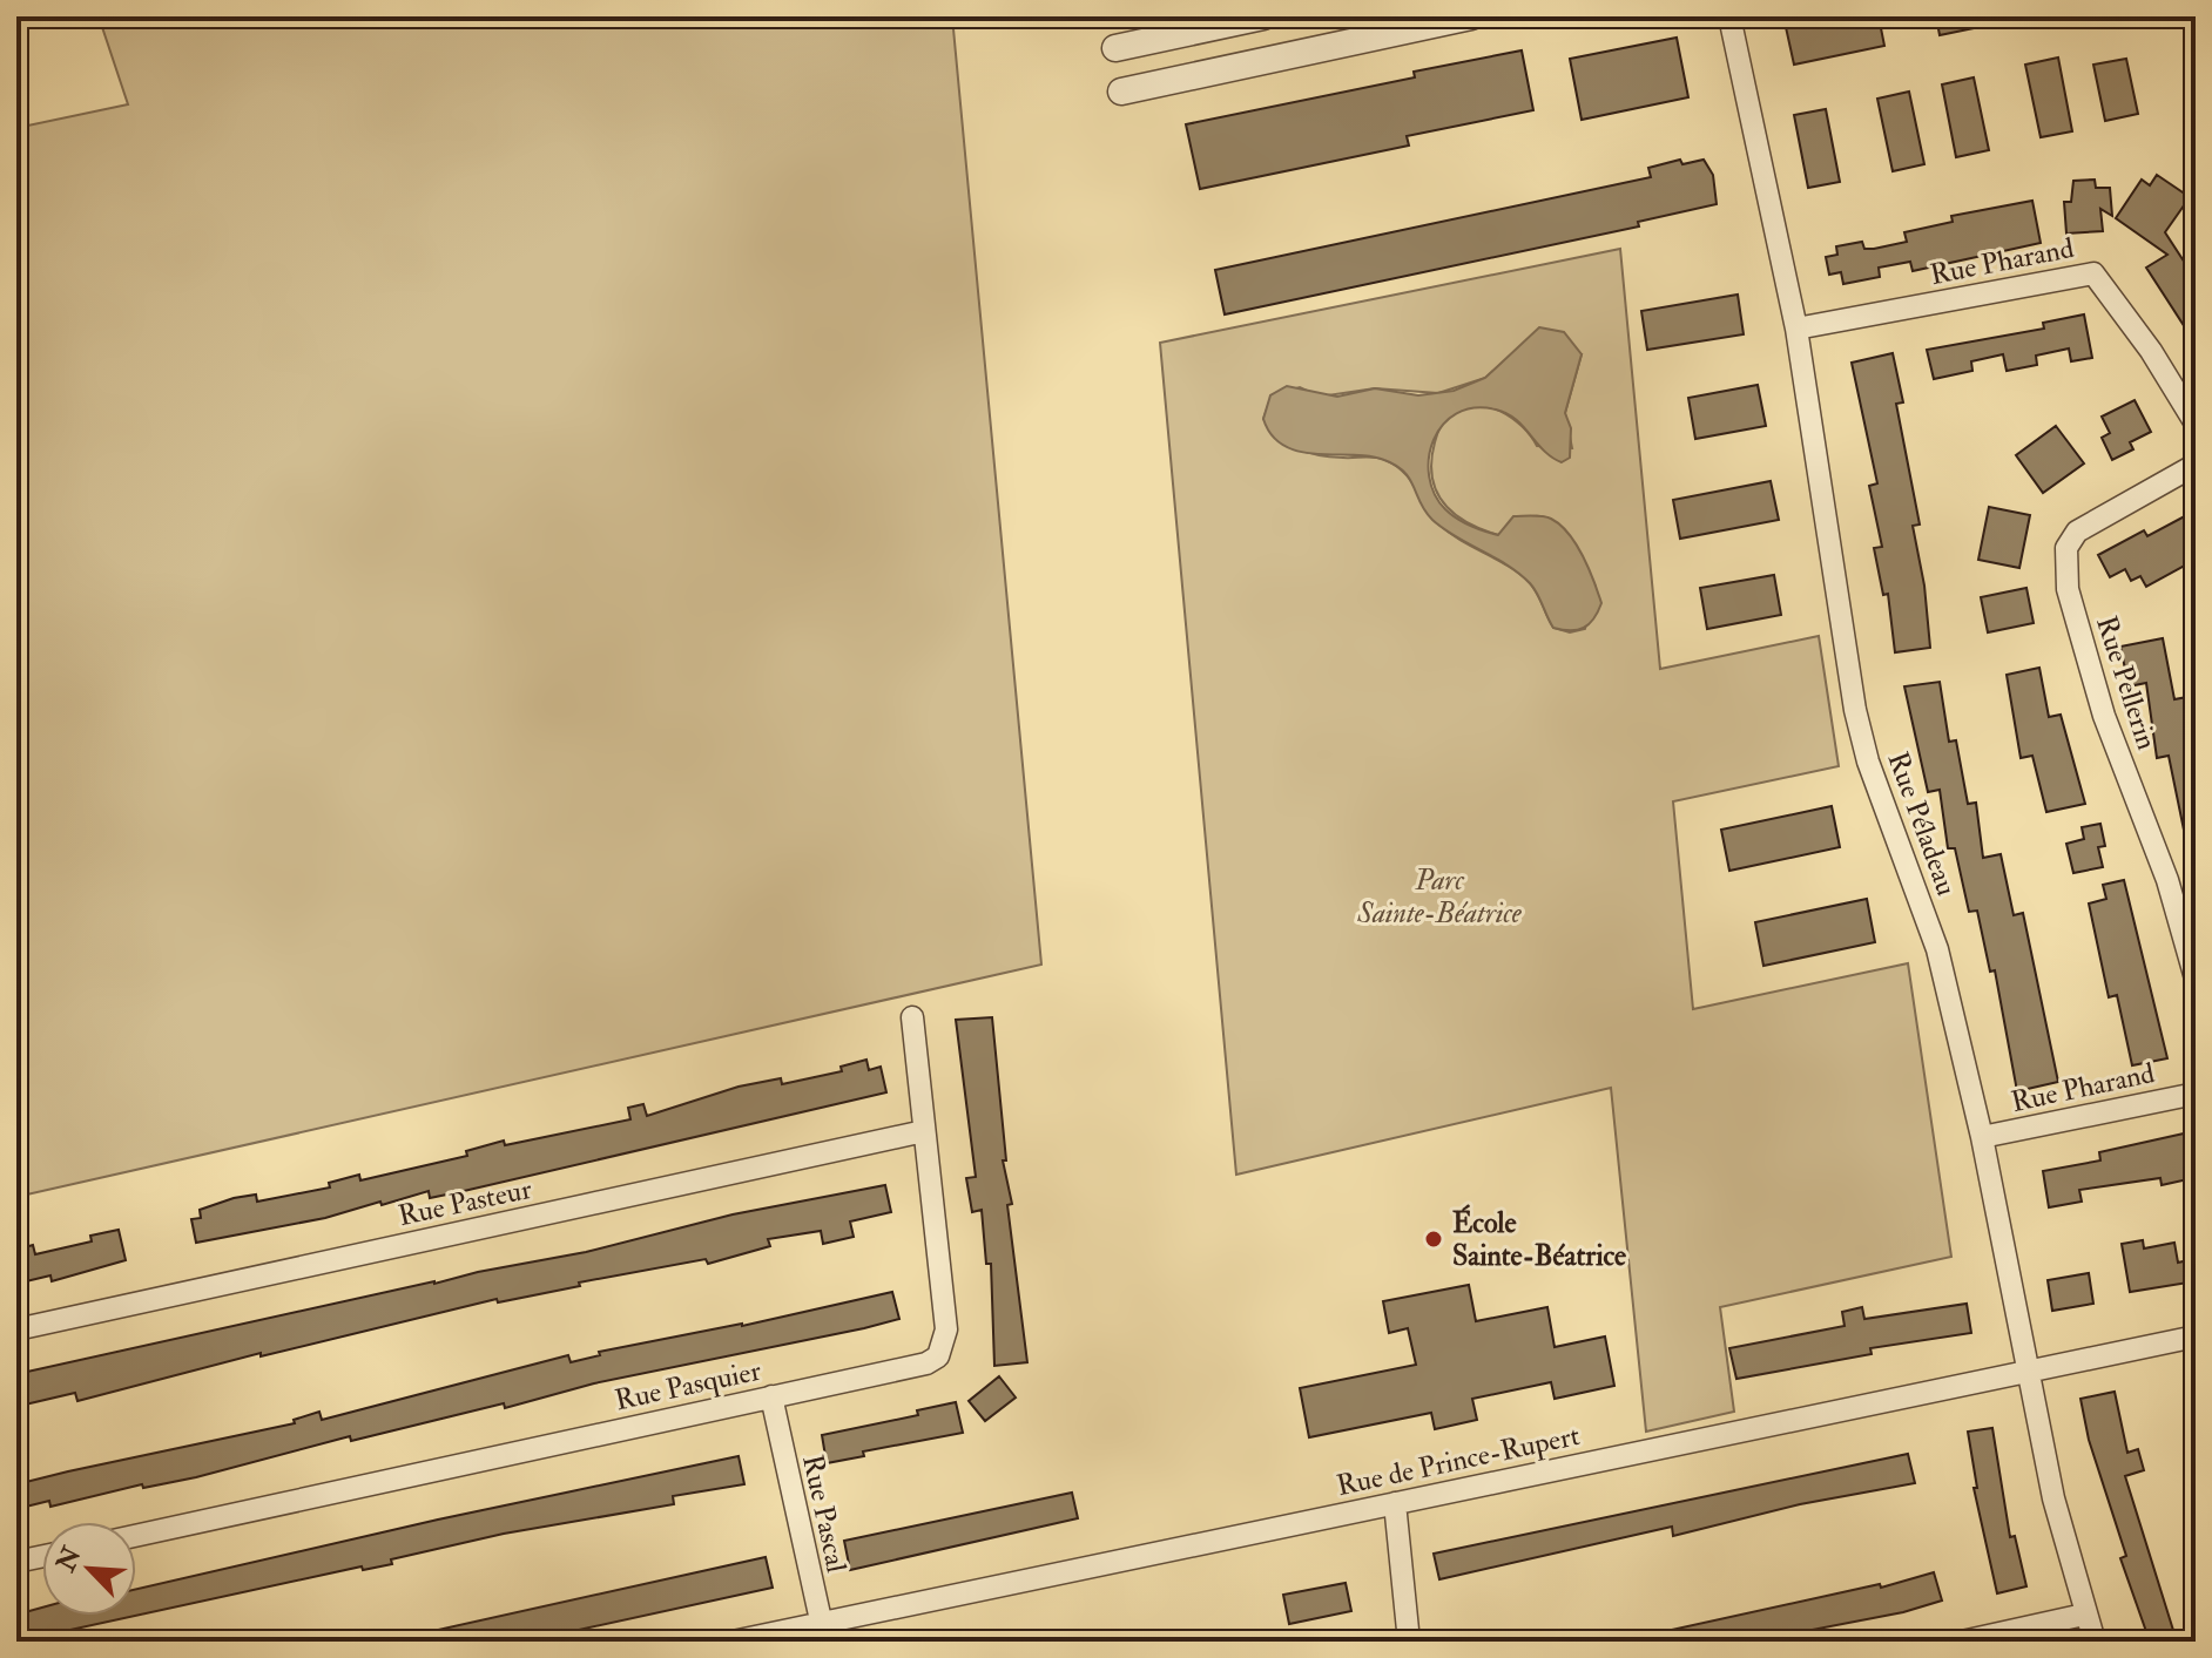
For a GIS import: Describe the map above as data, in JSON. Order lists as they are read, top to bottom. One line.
{"streets":{"street":["Rue Pharand","Rue Pellerin","Rue Péladeau","Rue Pasteur","Rue Pasquier","Rue de Prince-Rupert","Rue Pascal"]},"crossings":[["Rue Pharand","Rue Péladeau"],["Rue Péladeau","Rue de Prince-Rupert"],["Rue Pasteur","Rue Pasquier"],["Rue Pasquier","Rue Pascal"],["Rue de Prince-Rupert","Rue Pascal"]],"parks":["Parc Sainte-Béatrice"],"places":["École Sainte-Béatrice"],"north":"top left"}
